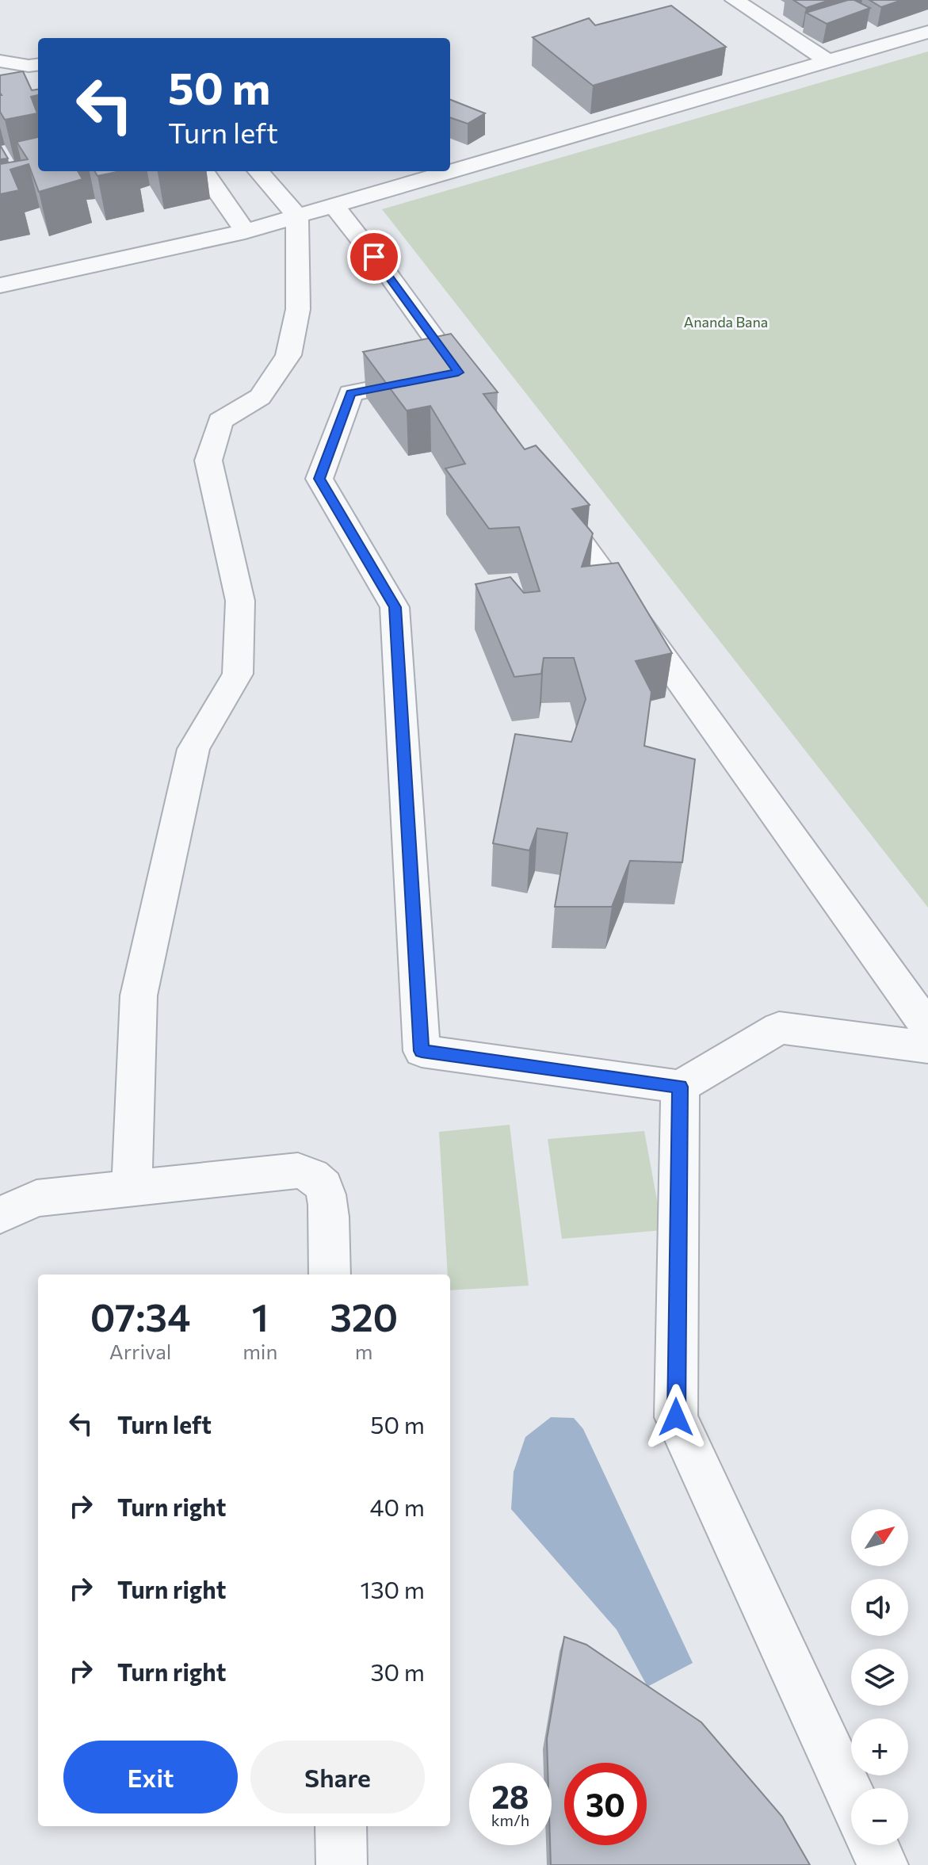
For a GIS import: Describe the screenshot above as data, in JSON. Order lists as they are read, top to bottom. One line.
{"parks":["Ananda Bana"],"north":"top right","page":{"turn":["50 m","Turn left"],"eta":["07:34","Arrival","1","min","320","m"],"list":[{"name":"Turn left","value":"50 m"},{"name":"Turn right","value":"40 m"},{"name":"Turn right","value":"130 m"},{"name":"Turn right","value":"30 m"}],"map_buttons":["+","−"],"buttons":["Exit","Share"],"speed":"28 km/h","limit":"30"}}
